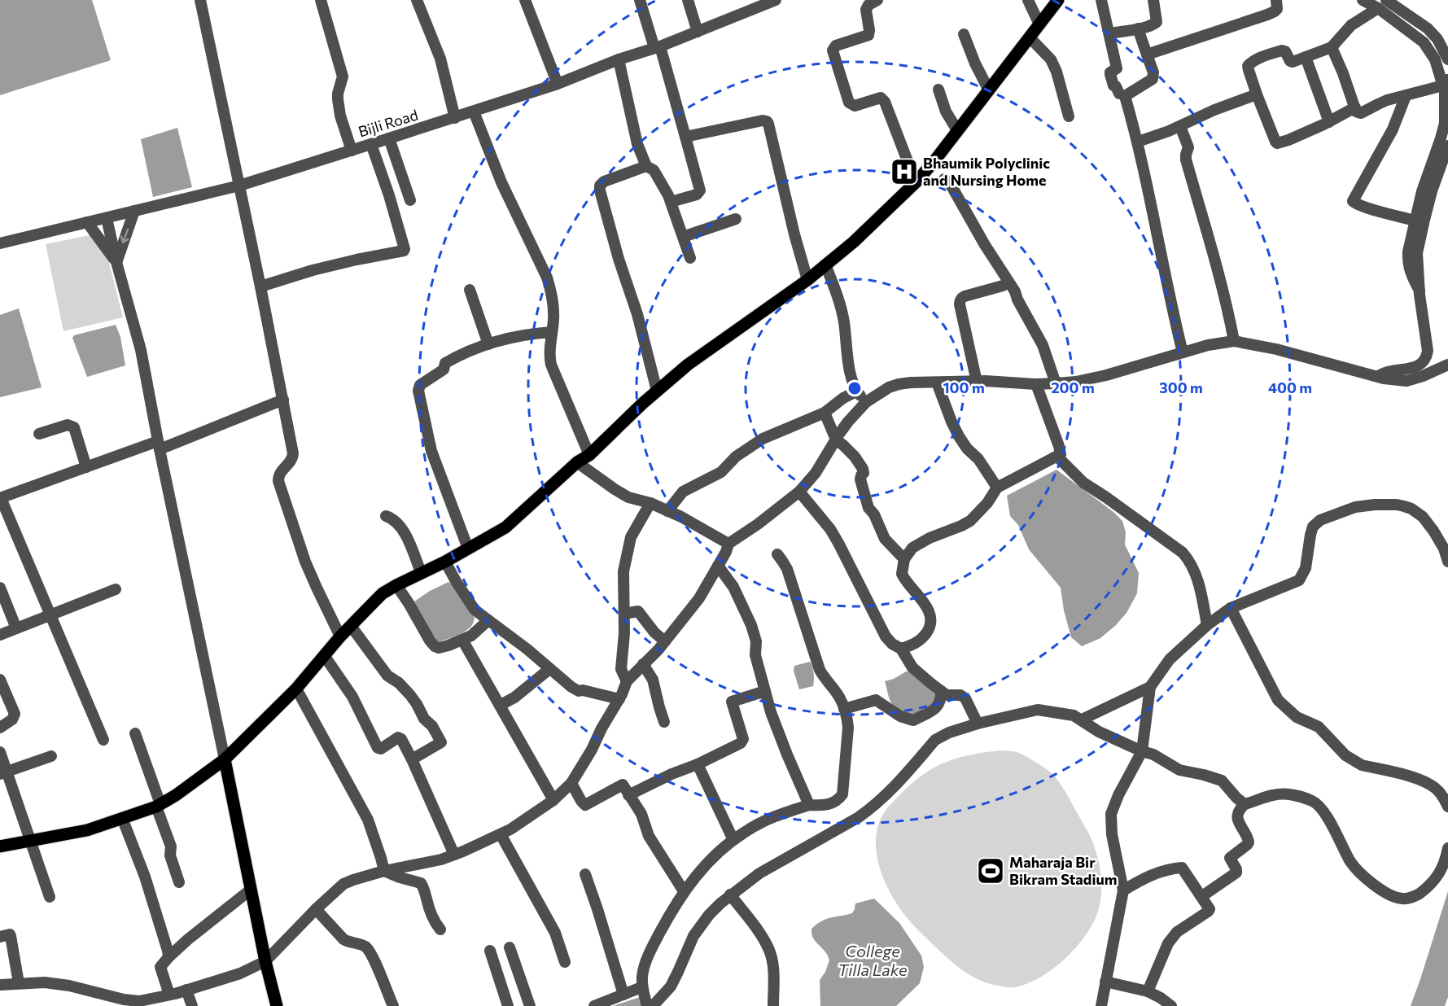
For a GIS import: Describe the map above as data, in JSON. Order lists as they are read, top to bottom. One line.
{"streets":{"street":["Bijli Road"]},"water":["College Tilla Lake"],"places":{"hospital":["Bhaumik Polyclinic and Nursing Home"],"sports":["Maharaja Bir Bikram Stadium"]},"rings":["100 m","200 m","300 m","400 m"]}
